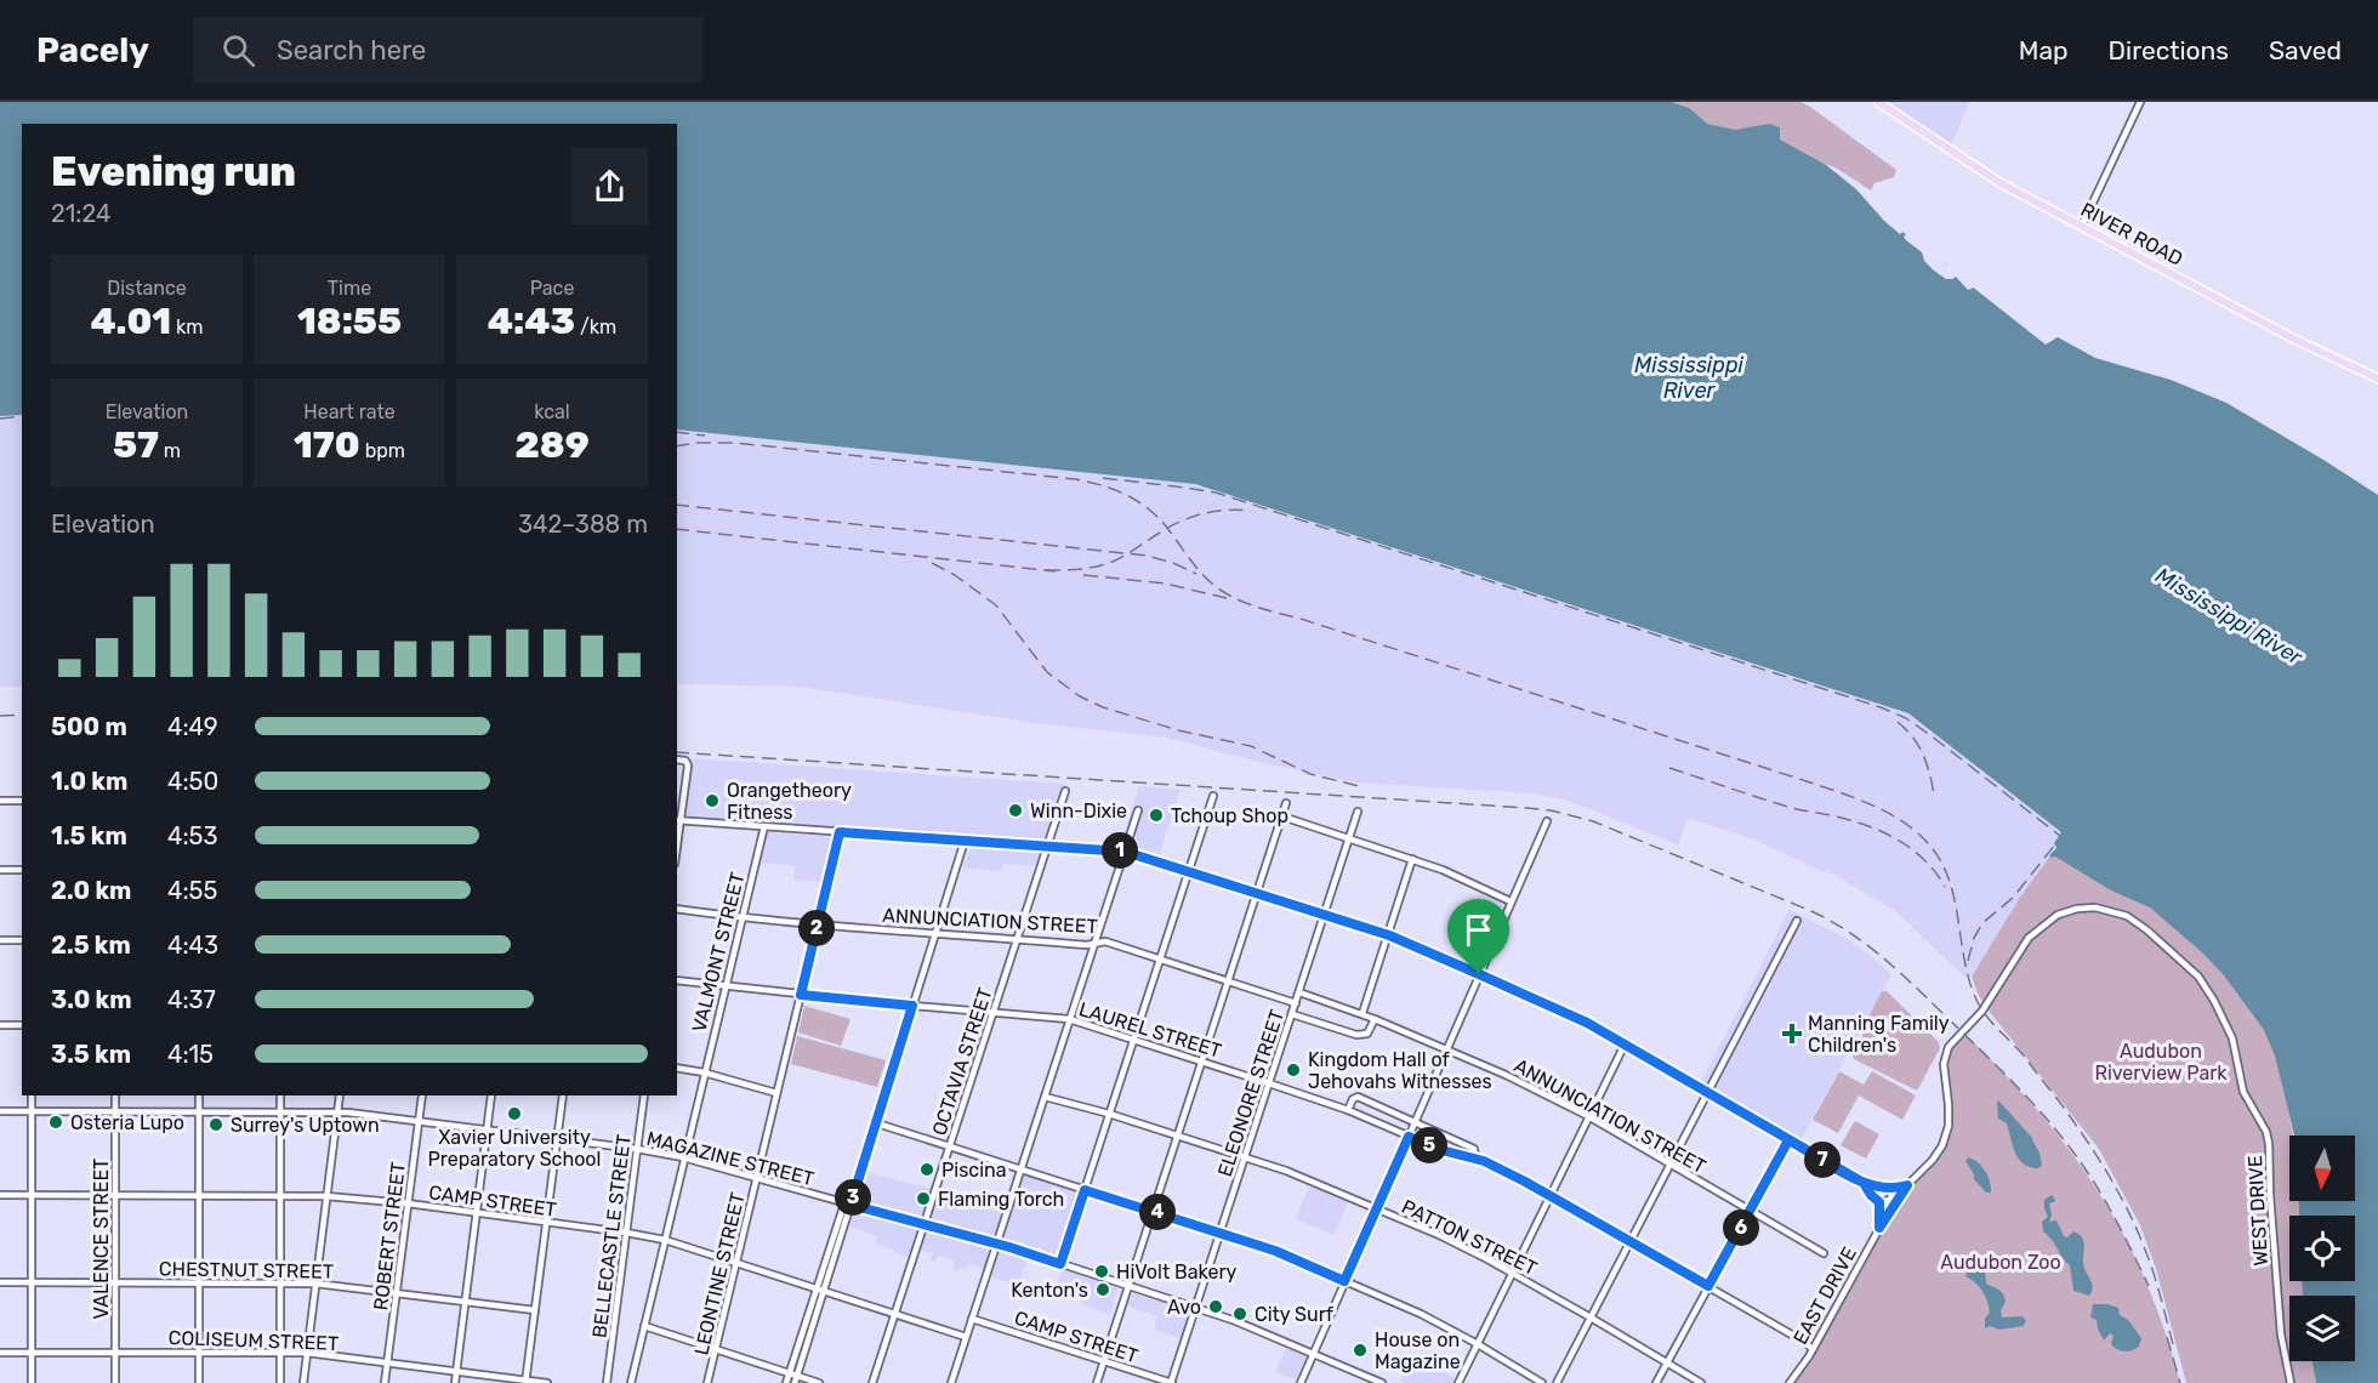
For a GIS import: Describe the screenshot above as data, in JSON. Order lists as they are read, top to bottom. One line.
{"streets":{"main road":["RIVER ROAD"],"street":["ANNUNCIATION STREET","VALMONT STREET","LAUREL STREET","OCTAVIA STREET","ELEONORE STREET","MAGAZINE STREET","CAMP STREET","WEST DRIVE","ROBERT STREET","BELLECASTLE STREET","PATTON STREET","VALENCE STREET","CHESTNUT STREET","LEONTINE STREET","EAST DRIVE","COLISEUM STREET"]},"crossings":[["ANNUNCIATION STREET","VALMONT STREET"],["ANNUNCIATION STREET","OCTAVIA STREET"],["ANNUNCIATION STREET","ELEONORE STREET"],["ANNUNCIATION STREET","LEONTINE STREET"],["VALMONT STREET","LAUREL STREET"],["VALMONT STREET","MAGAZINE STREET"],["VALMONT STREET","CAMP STREET"],["LAUREL STREET","OCTAVIA STREET"],["LAUREL STREET","ELEONORE STREET"],["LAUREL STREET","LEONTINE STREET"],["LAUREL STREET","EAST DRIVE"],["OCTAVIA STREET","MAGAZINE STREET"],["OCTAVIA STREET","CAMP STREET"],["ELEONORE STREET","MAGAZINE STREET"],["ELEONORE STREET","CAMP STREET"],["ELEONORE STREET","PATTON STREET"],["MAGAZINE STREET","ROBERT STREET"],["MAGAZINE STREET","BELLECASTLE STREET"],["MAGAZINE STREET","VALENCE STREET"],["MAGAZINE STREET","LEONTINE STREET"],["CAMP STREET","ROBERT STREET"],["CAMP STREET","BELLECASTLE STREET"],["CAMP STREET","VALENCE STREET"],["CAMP STREET","LEONTINE STREET"],["WEST DRIVE","EAST DRIVE"],["ROBERT STREET","CHESTNUT STREET"],["ROBERT STREET","COLISEUM STREET"],["VALENCE STREET","CHESTNUT STREET"],["VALENCE STREET","COLISEUM STREET"]],"water":["Mississippi River"],"parks":["Audubon Riverview Park","Audubon Zoo"],"places":{"other":["Orangetheory Fitness","Winn-Dixie","Tchoup Shop","Kingdom Hall of Jehovahs Witnesses","Xavier University Preparatory School","Osteria Lupo","Surrey's Uptown","Piscina","Flaming Torch","HiVolt Bakery","Kenton's","Avo","City Surf","House on Magazine"],"health":["Manning Family Children's"]},"north":"bottom","page":{"header":"Pacely","search":"Search here","nav":["Map","Directions","Saved"],"heading":["Evening run","21:24"],"stats":[["Distance","4.01 km"],["Time","18:55"],["Pace","4:43 /km"],["Elevation","57 m"],["Heart rate","170 bpm"],["kcal","289"]],"chart":["Elevation","342–388 m"],"list":[{"name":"500 m","note":"4:49"},{"name":"1.0 km","note":"4:50"},{"name":"1.5 km","note":"4:53"},{"name":"2.0 km","note":"4:55"},{"name":"2.5 km","note":"4:43"},{"name":"3.0 km","note":"4:37"},{"name":"3.5 km","note":"4:15"}],"pins":["1","2","5","7","3","4","6"]}}
